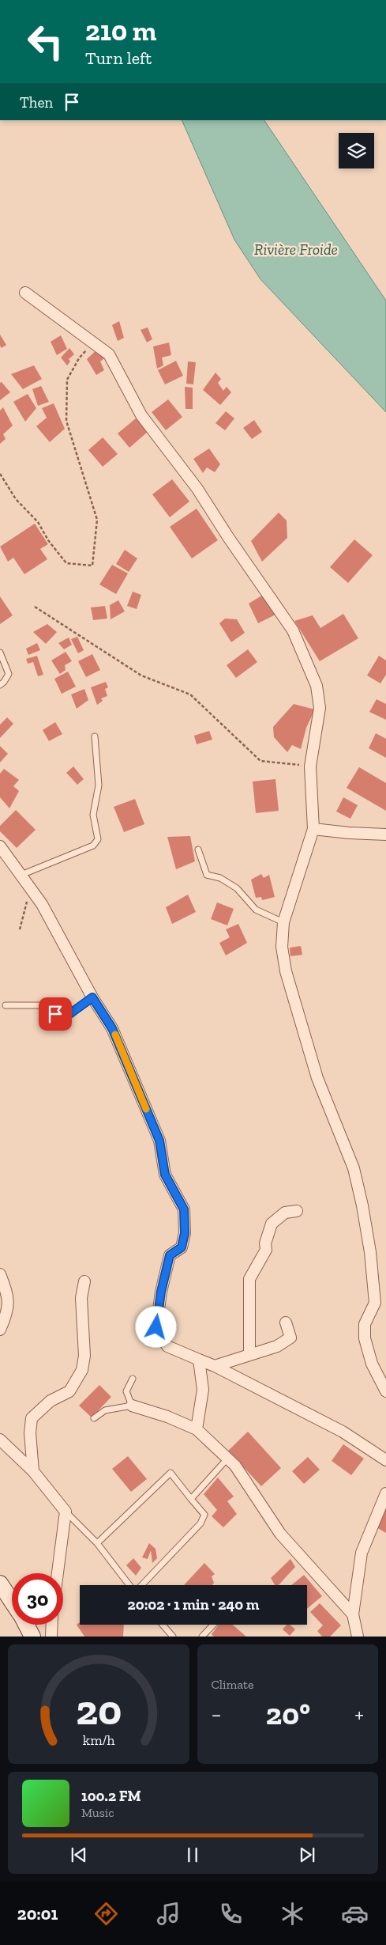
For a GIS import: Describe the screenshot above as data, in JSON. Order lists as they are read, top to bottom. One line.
{"water":["Rivière Froide"],"page":{"turn":["210 m","Turn left"],"then":"Then","limit":"30","trip":"20:02 · 1 min · 240 m","tile":"Climate","heat":["−","20°","+"],"song":["100.2 FM","Music"],"tabs":"20:01","gauge":["20","km/h"]}}
